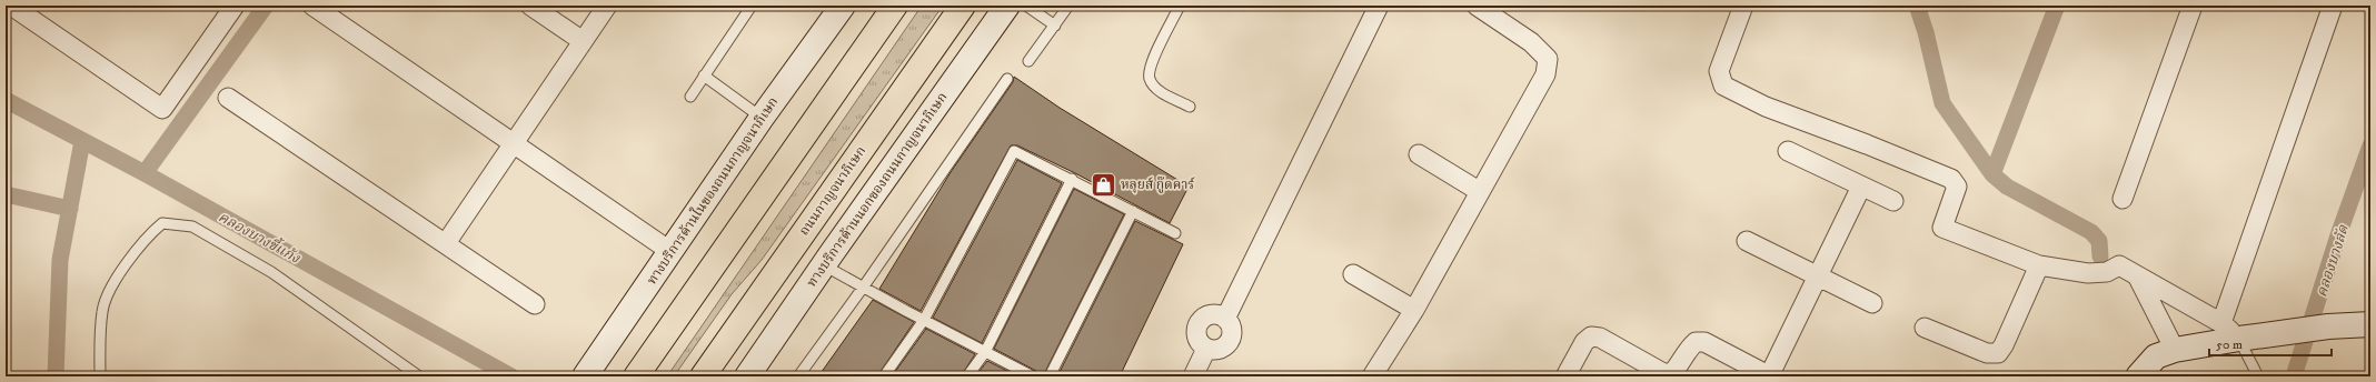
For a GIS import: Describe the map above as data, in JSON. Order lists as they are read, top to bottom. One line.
{"streets":{"highway":["ถนนกาญจนาภิเษก"],"main road":["ทางบริการด้านนอกของถนนกาญจนาภิเษก","ทางบริการด้านในของถนนกาญจนาภิเษก"]},"water":["คลองบางขี้แก้ง","คลองบางลัด"],"places":{"shop":["หลุยส์ กู๊ดคาร์"]},"scale_bar":"50 m"}
